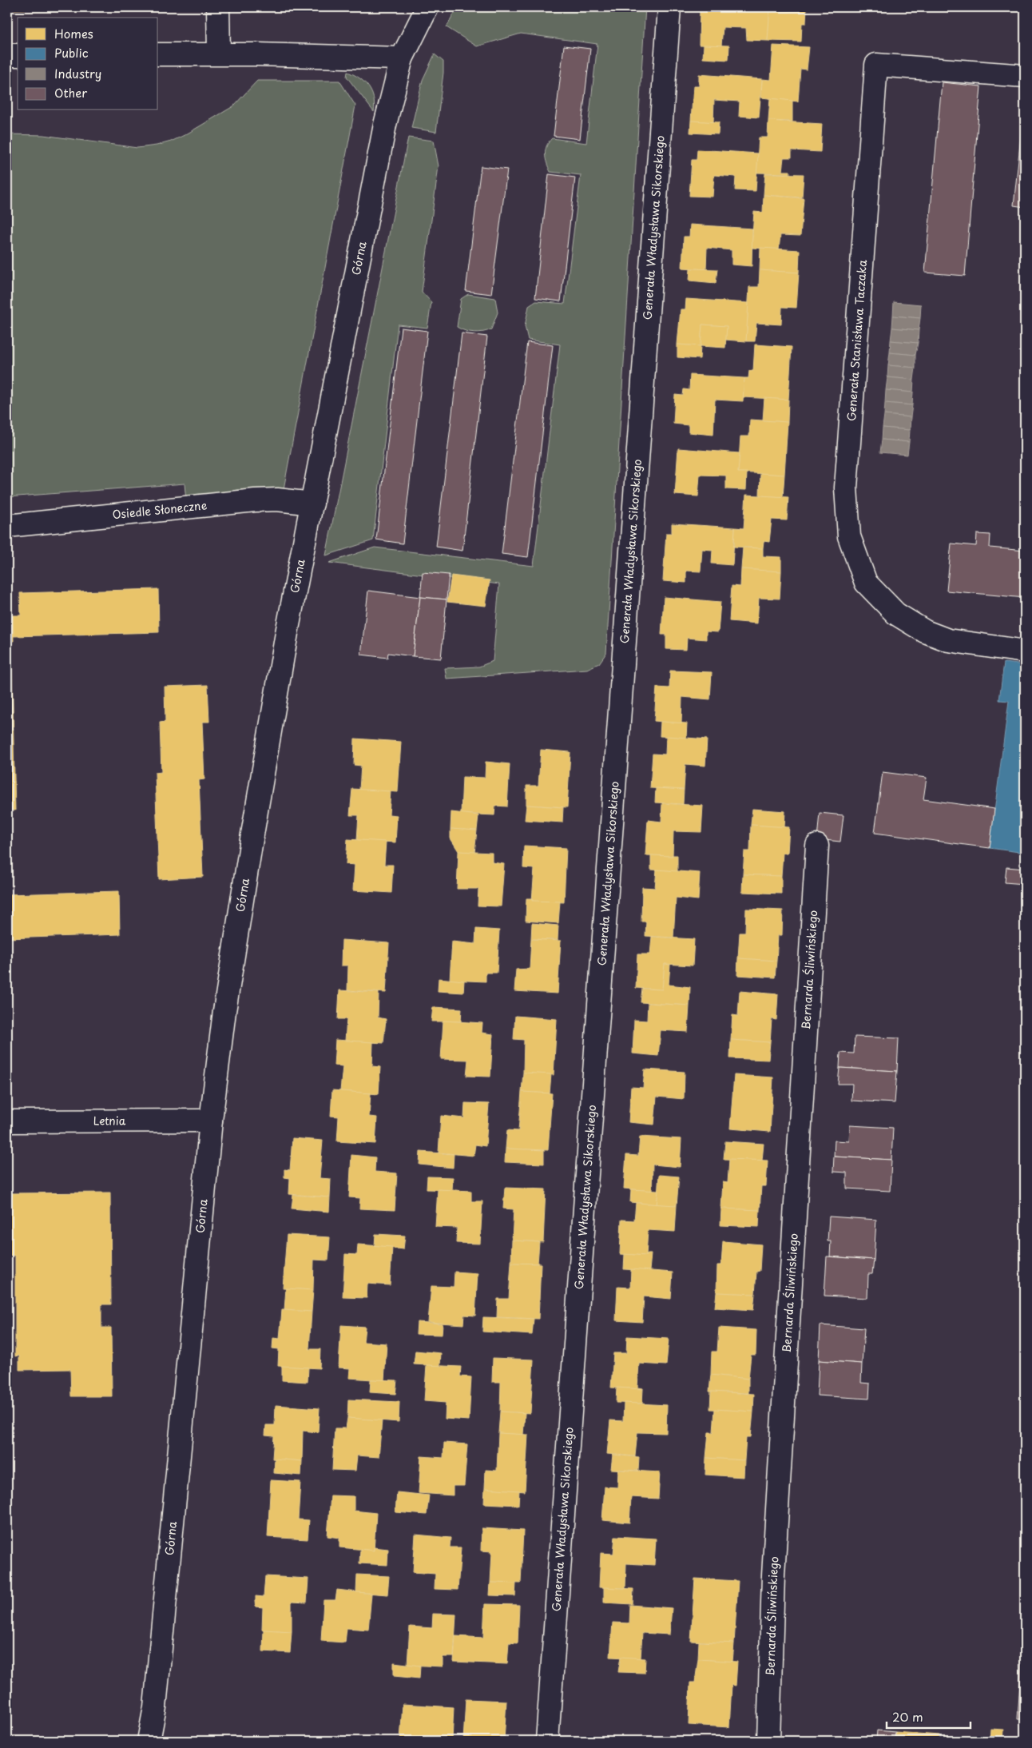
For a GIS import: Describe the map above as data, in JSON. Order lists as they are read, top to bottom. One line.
{"streets":{"street":["Generała Władysława Sikorskiego","Górna","Generała Stanisława Taczaka","Osiedle Słoneczne","Bernarda Śliwińskiego","Letnia"]},"crossings":[["Górna","Osiedle Słoneczne"],["Górna","Letnia"]],"legend":["Homes","Public","Industry","Other"],"scale_bar":"20 m"}
